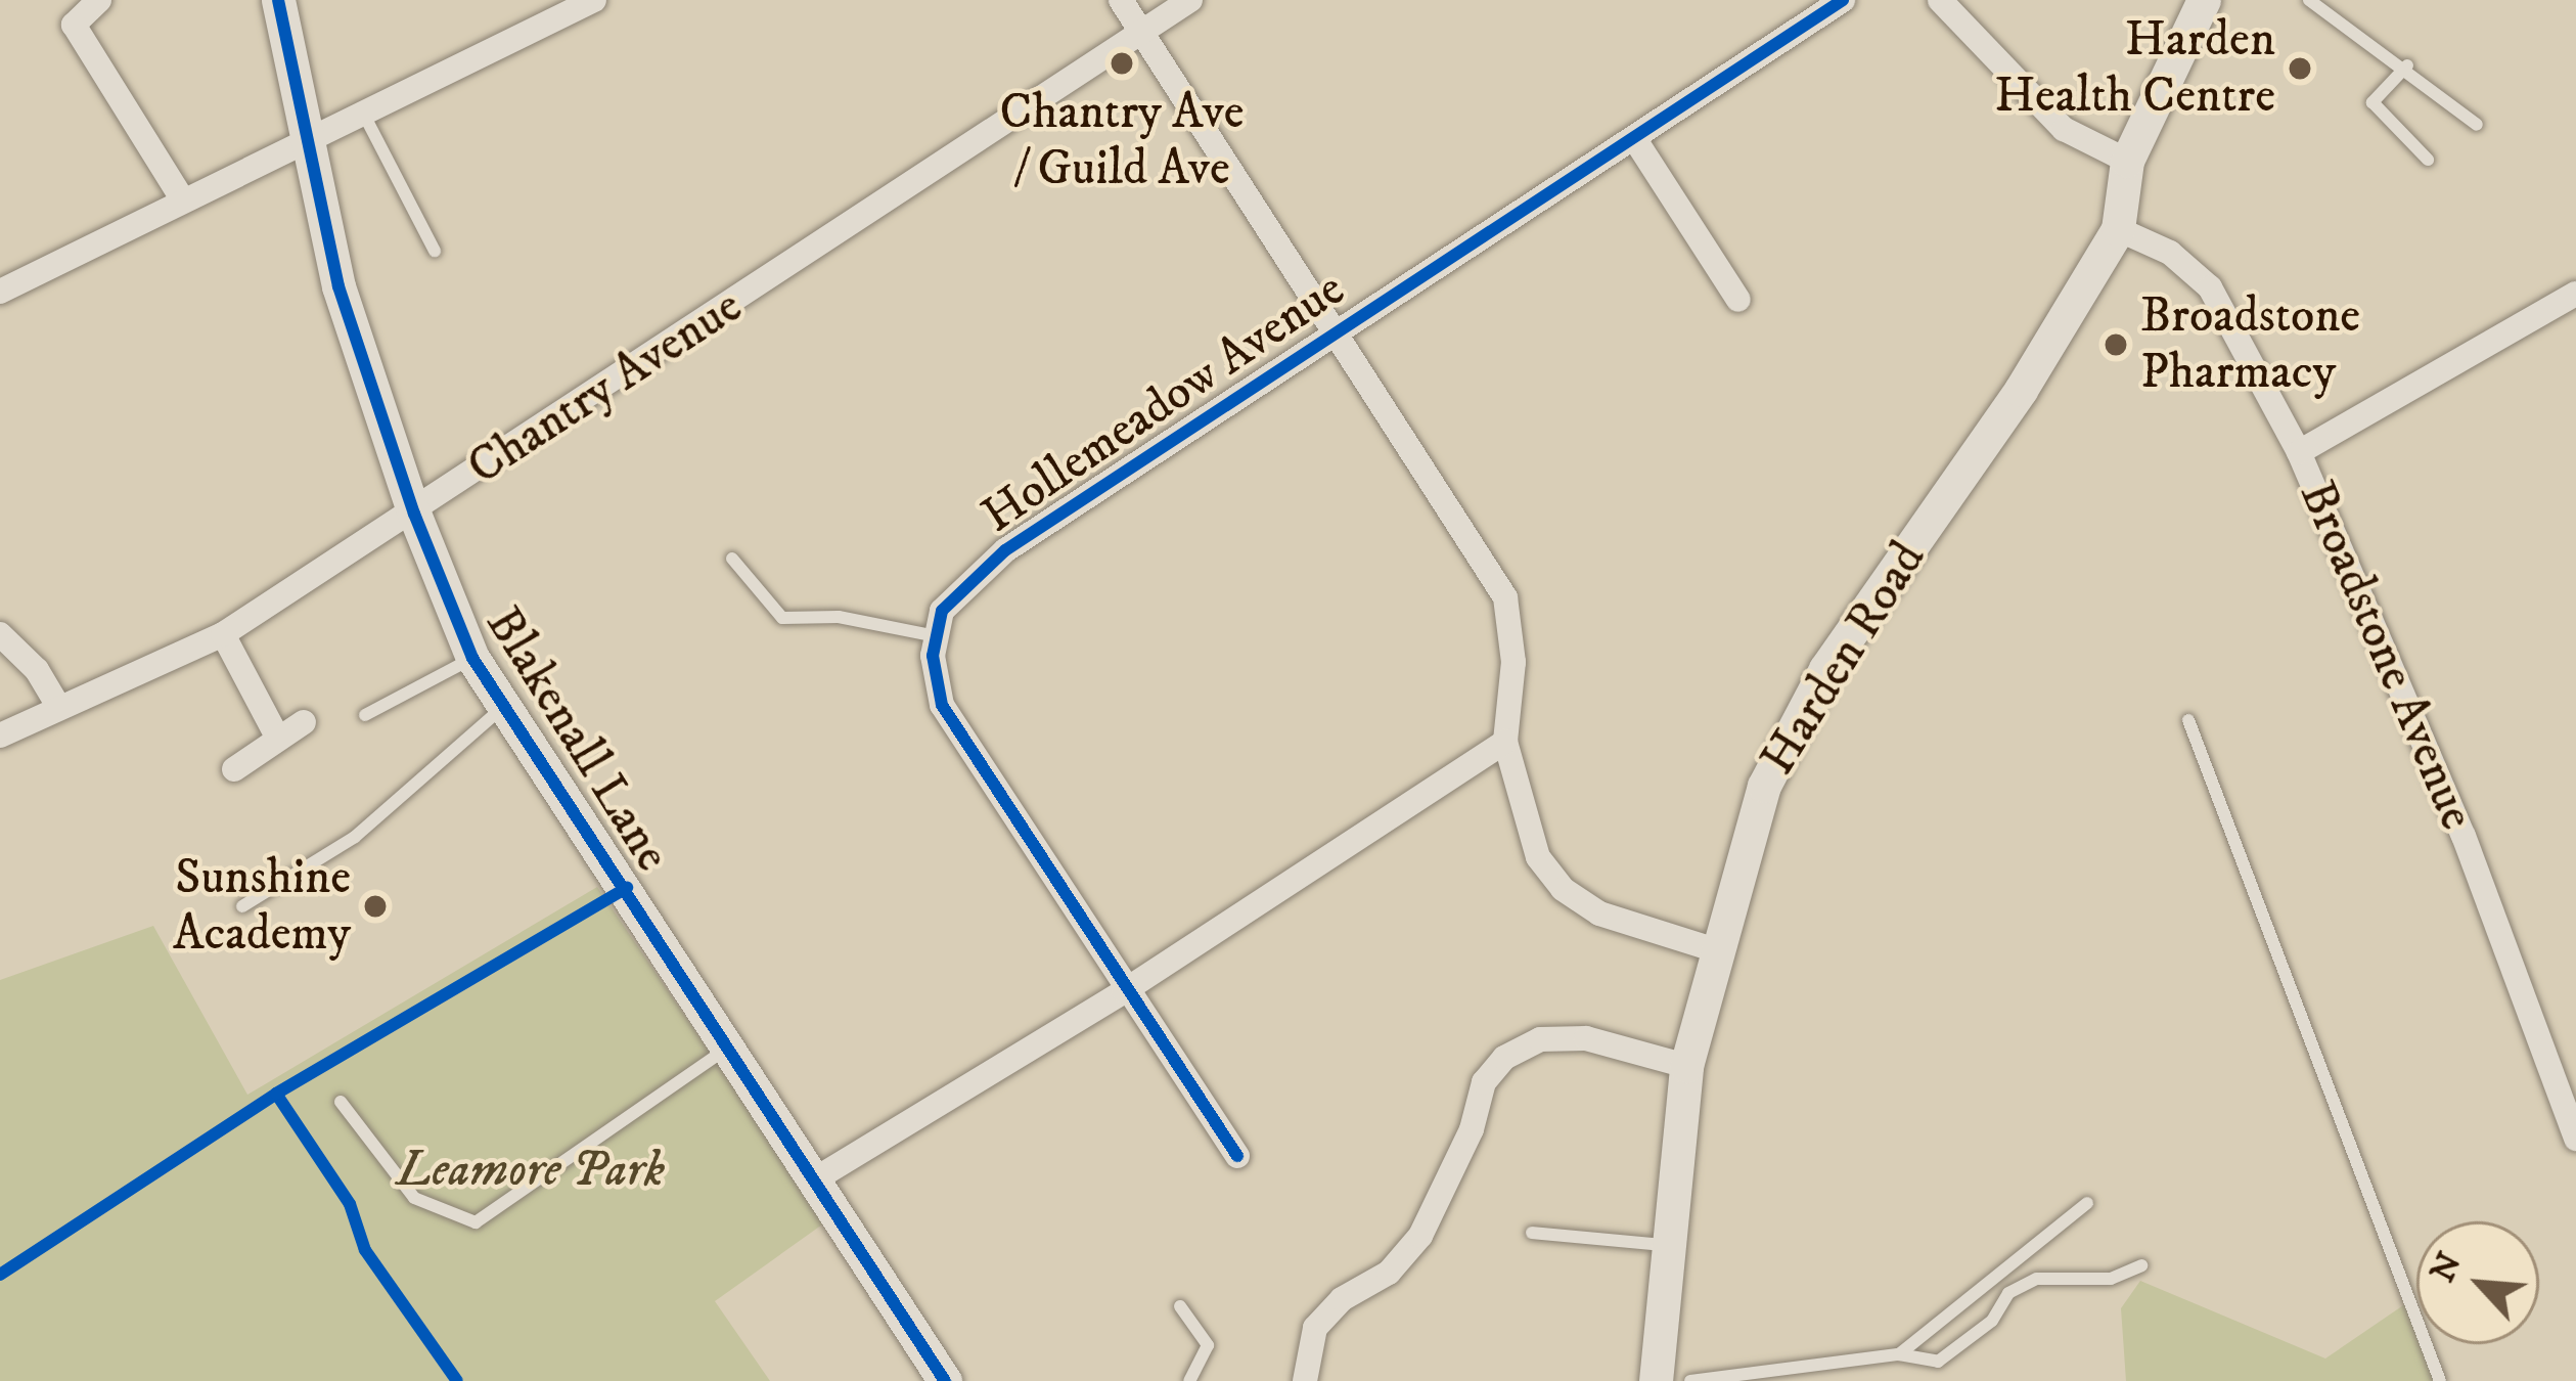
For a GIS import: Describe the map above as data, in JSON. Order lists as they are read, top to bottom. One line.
{"streets":{"street":["Chantry Avenue","Hollemeadow Avenue","Broadstone Avenue","Harden Road","Blakenall Lane"]},"crossings":[["Chantry Avenue","Blakenall Lane"],["Broadstone Avenue","Harden Road"]],"parks":["Leamore Park"],"places":["Chantry Ave / Guild Ave","Harden Health Centre","Broadstone Pharmacy","Sunshine Academy"],"north":"top left"}
